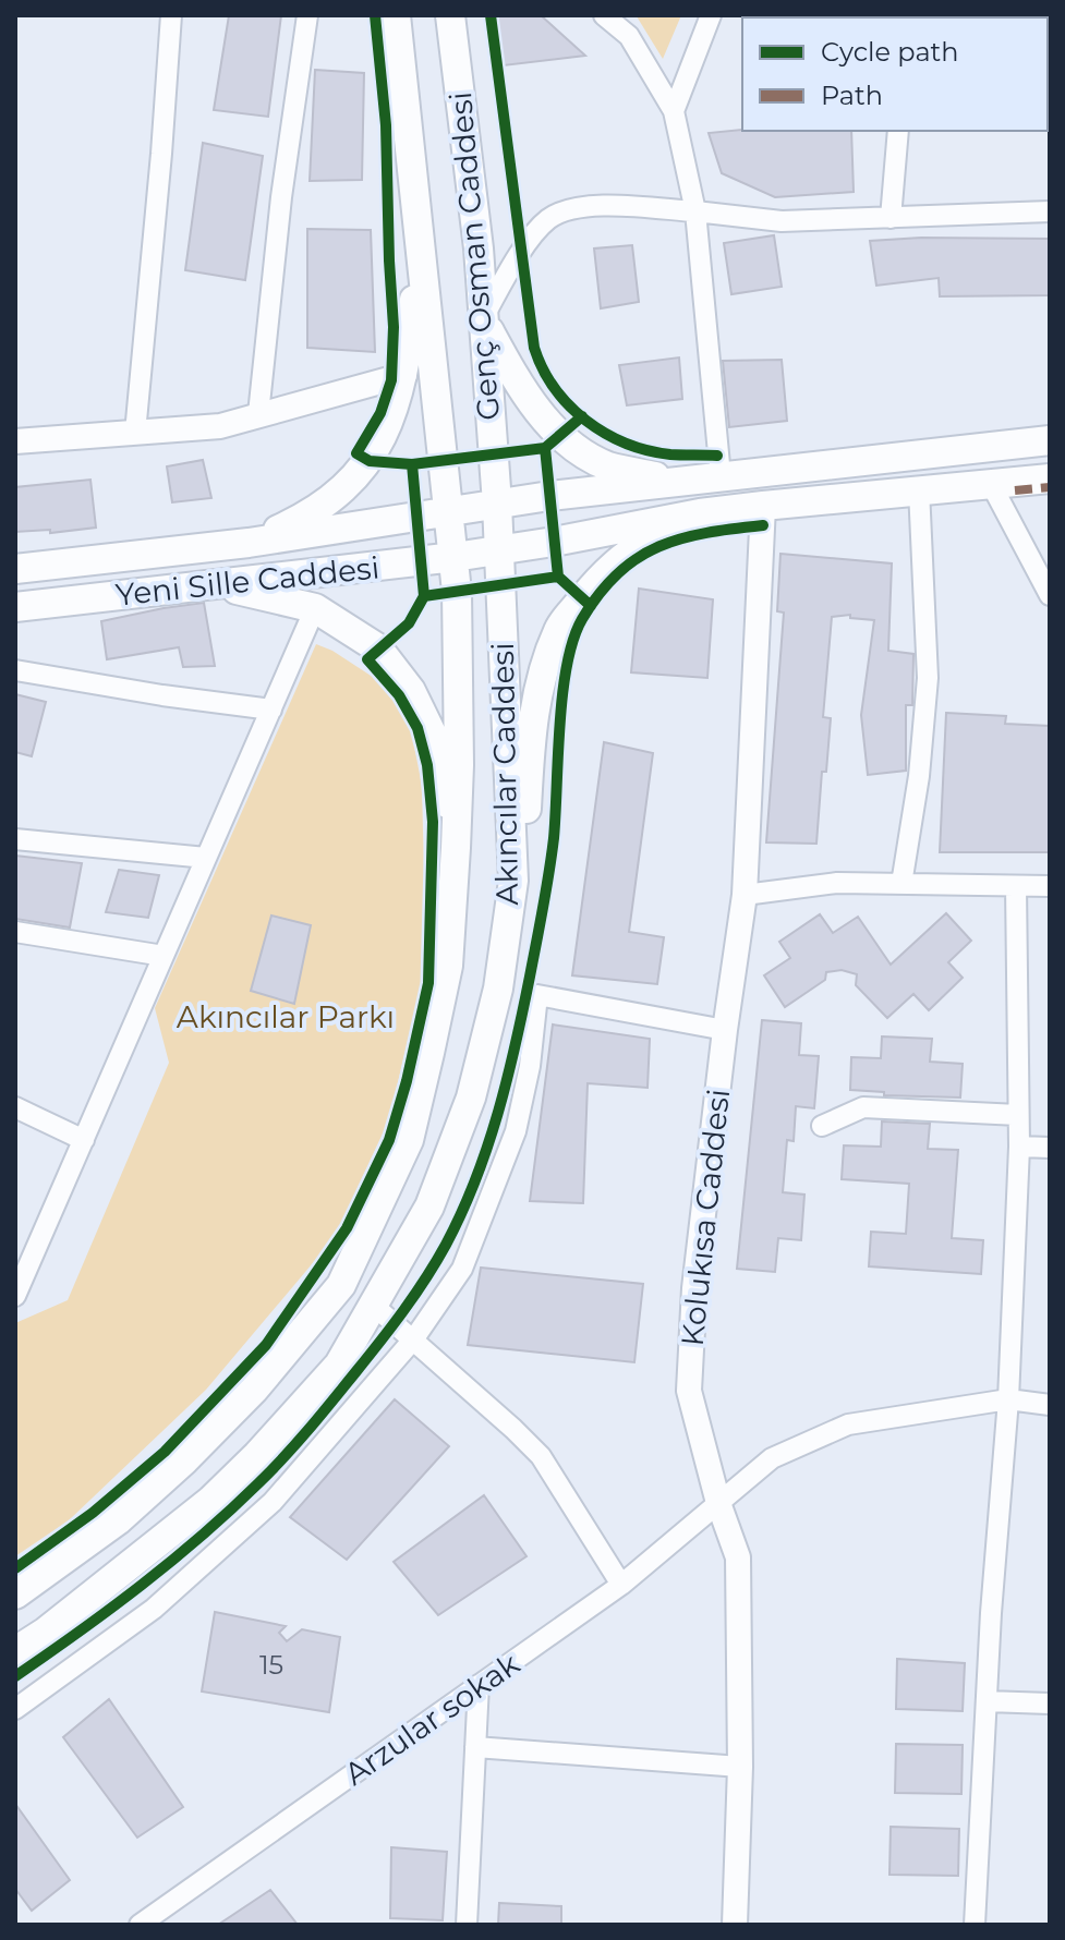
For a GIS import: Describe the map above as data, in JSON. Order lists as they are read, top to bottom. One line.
{"streets":{"main road":["Genç Osman Caddesi","Yeni Sille Caddesi","Akıncılar Caddesi"],"street":["Kolukısa Caddesi","Arzular sokak"]},"crossings":[["Genç Osman Caddesi","Yeni Sille Caddesi"],["Genç Osman Caddesi","Akıncılar Caddesi"],["Yeni Sille Caddesi","Akıncılar Caddesi"],["Yeni Sille Caddesi","Kolukısa Caddesi"],["Kolukısa Caddesi","Arzular sokak"]],"parks":["Akıncılar Parkı"],"house_numbers":["15"],"legend":["Cycle path","Path"]}
